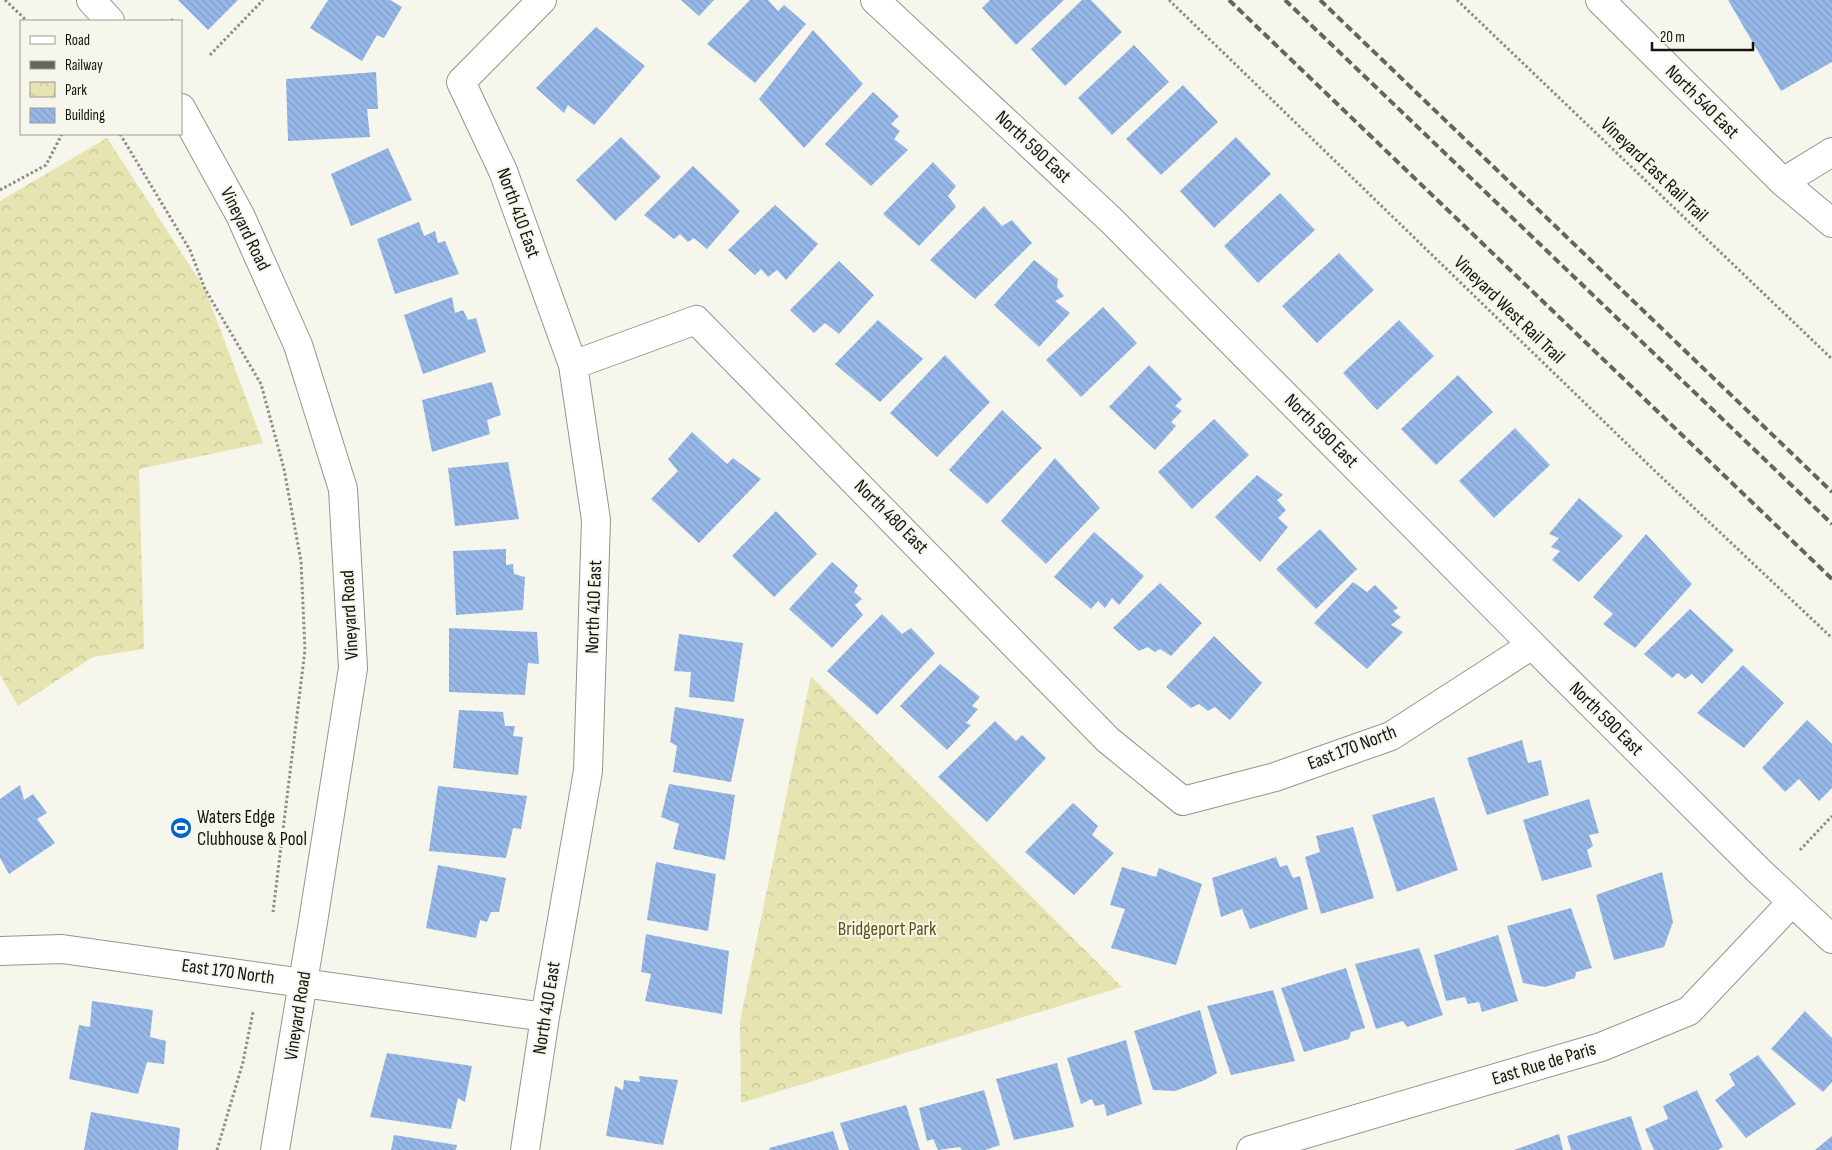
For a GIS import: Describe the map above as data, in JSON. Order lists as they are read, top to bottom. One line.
{"streets":{"street":["North 540 East","North 590 East","North 410 East","Vineyard Road","North 480 East","East 170 North","East Rue de Paris"],"path":["Vineyard East Rail Trail","Vineyard West Rail Trail"]},"crossings":[["North 590 East","East 170 North"],["North 590 East","East Rue de Paris"],["North 410 East","North 480 East"],["North 410 East","East 170 North"],["Vineyard Road","East 170 North"],["North 480 East","East 170 North"]],"parks":["Bridgeport Park"],"places":{"sports":["Waters Edge Clubhouse & Pool"]},"legend":["Road","Railway","Park","Building"],"scale_bar":"20 m"}
